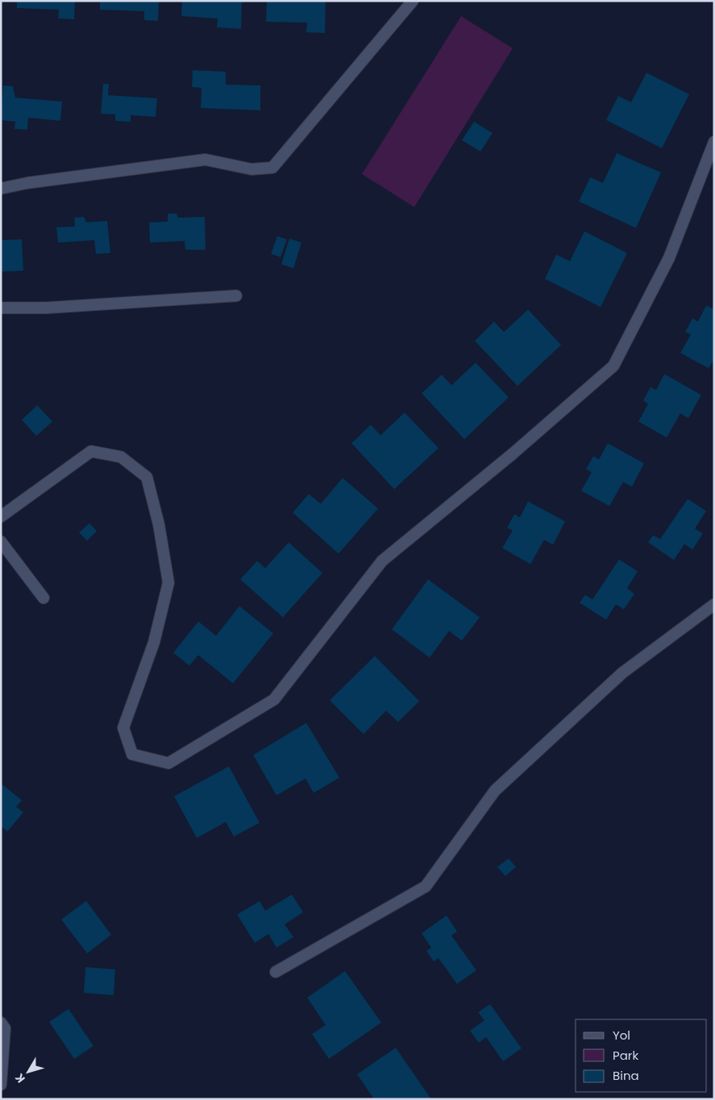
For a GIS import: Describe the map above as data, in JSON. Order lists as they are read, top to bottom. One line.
{"legend":["Yol","Park","Bina"],"north":"bottom left"}
